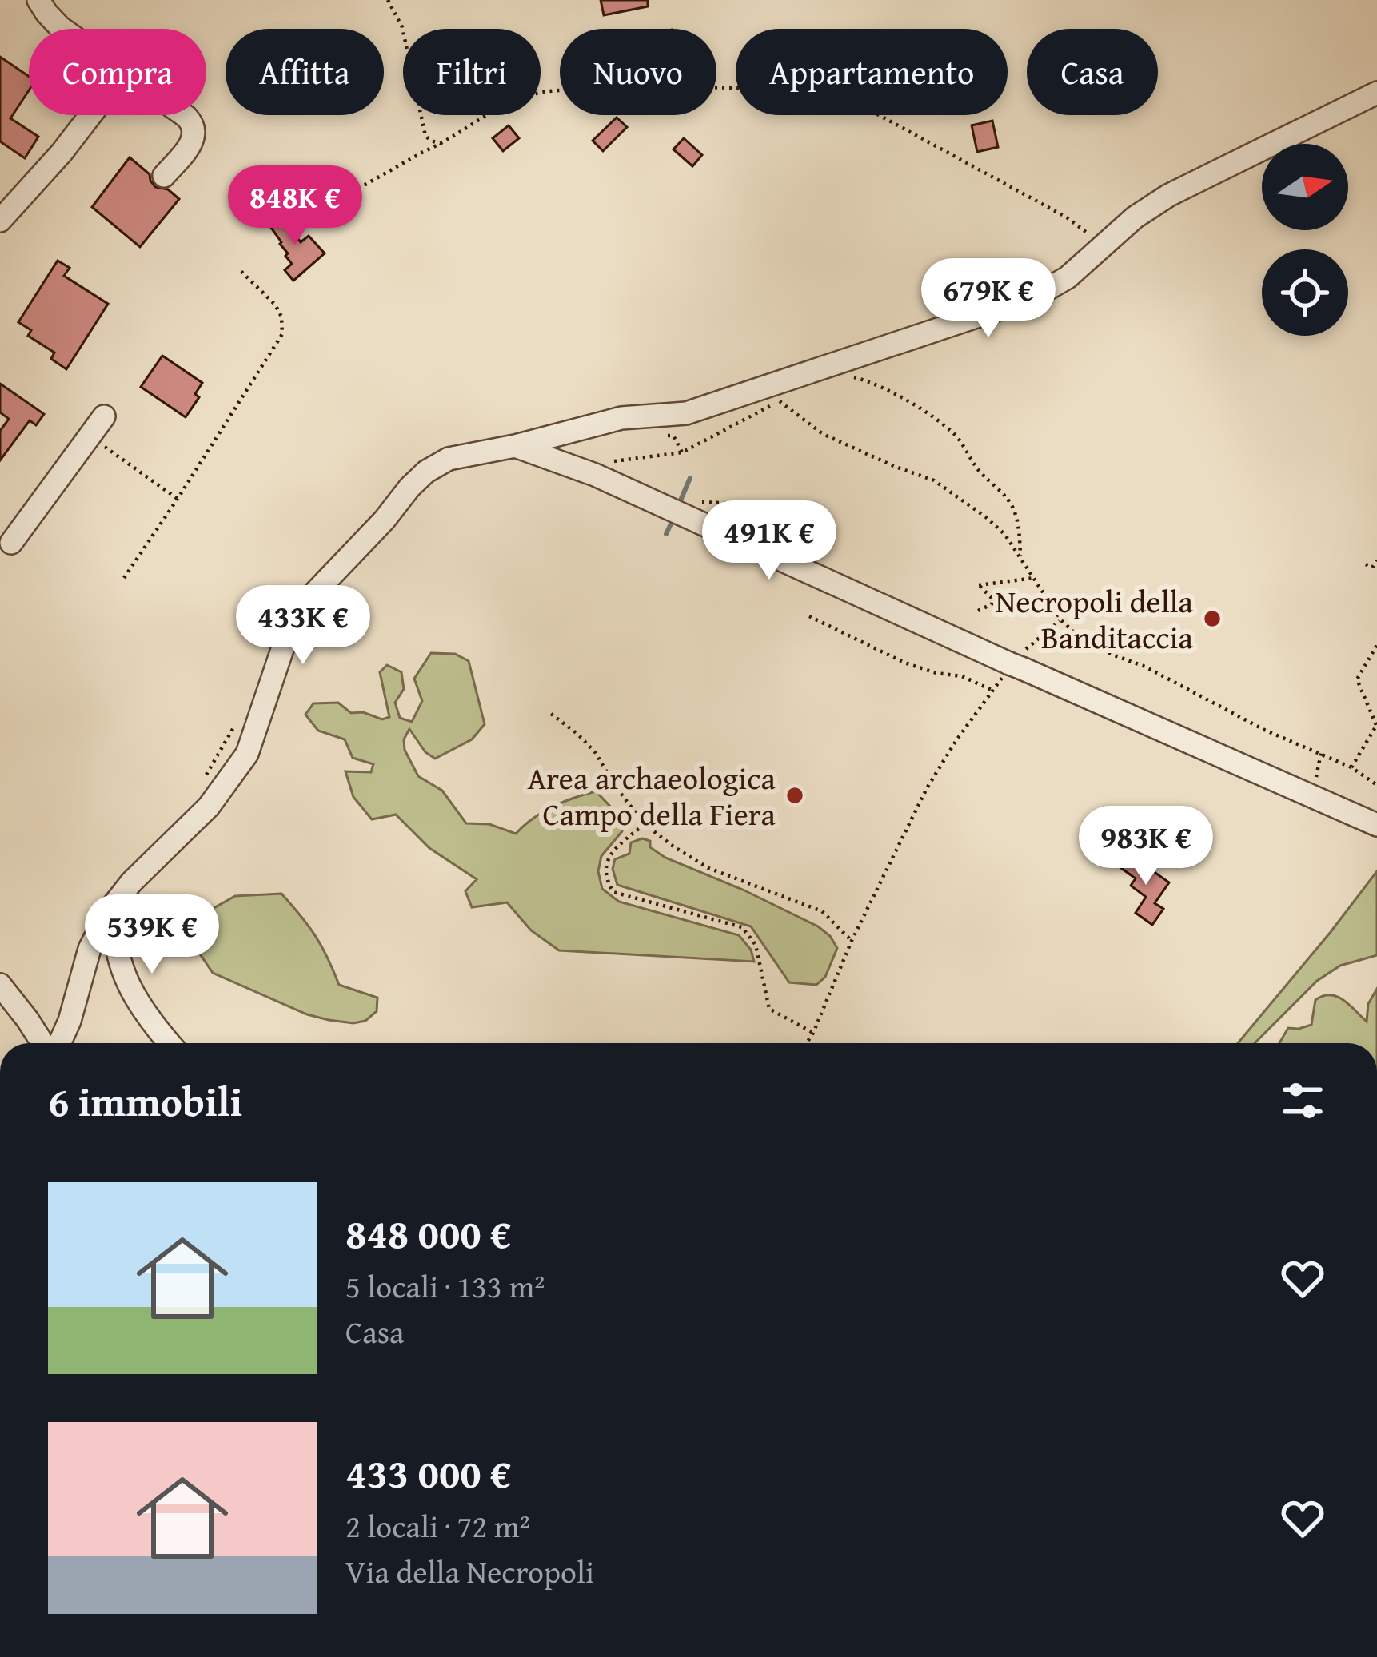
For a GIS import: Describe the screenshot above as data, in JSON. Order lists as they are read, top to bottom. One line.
{"places":["Necropoli della Banditaccia","Area archaeologica Campo della Fiera"],"north":"right","page":{"chip":["Compra","Affitta","Filtri","Nuovo","Appartamento","Casa"],"price":["848K €","679K €","491K €","433K €","983K €","539K €"],"heading":"6 immobili","list":[{"name":"848 000 €","note":"5 locali · 133 m² · Casa"},{"name":"433 000 €","note":"2 locali · 72 m² · Via della Necropoli"}]}}
